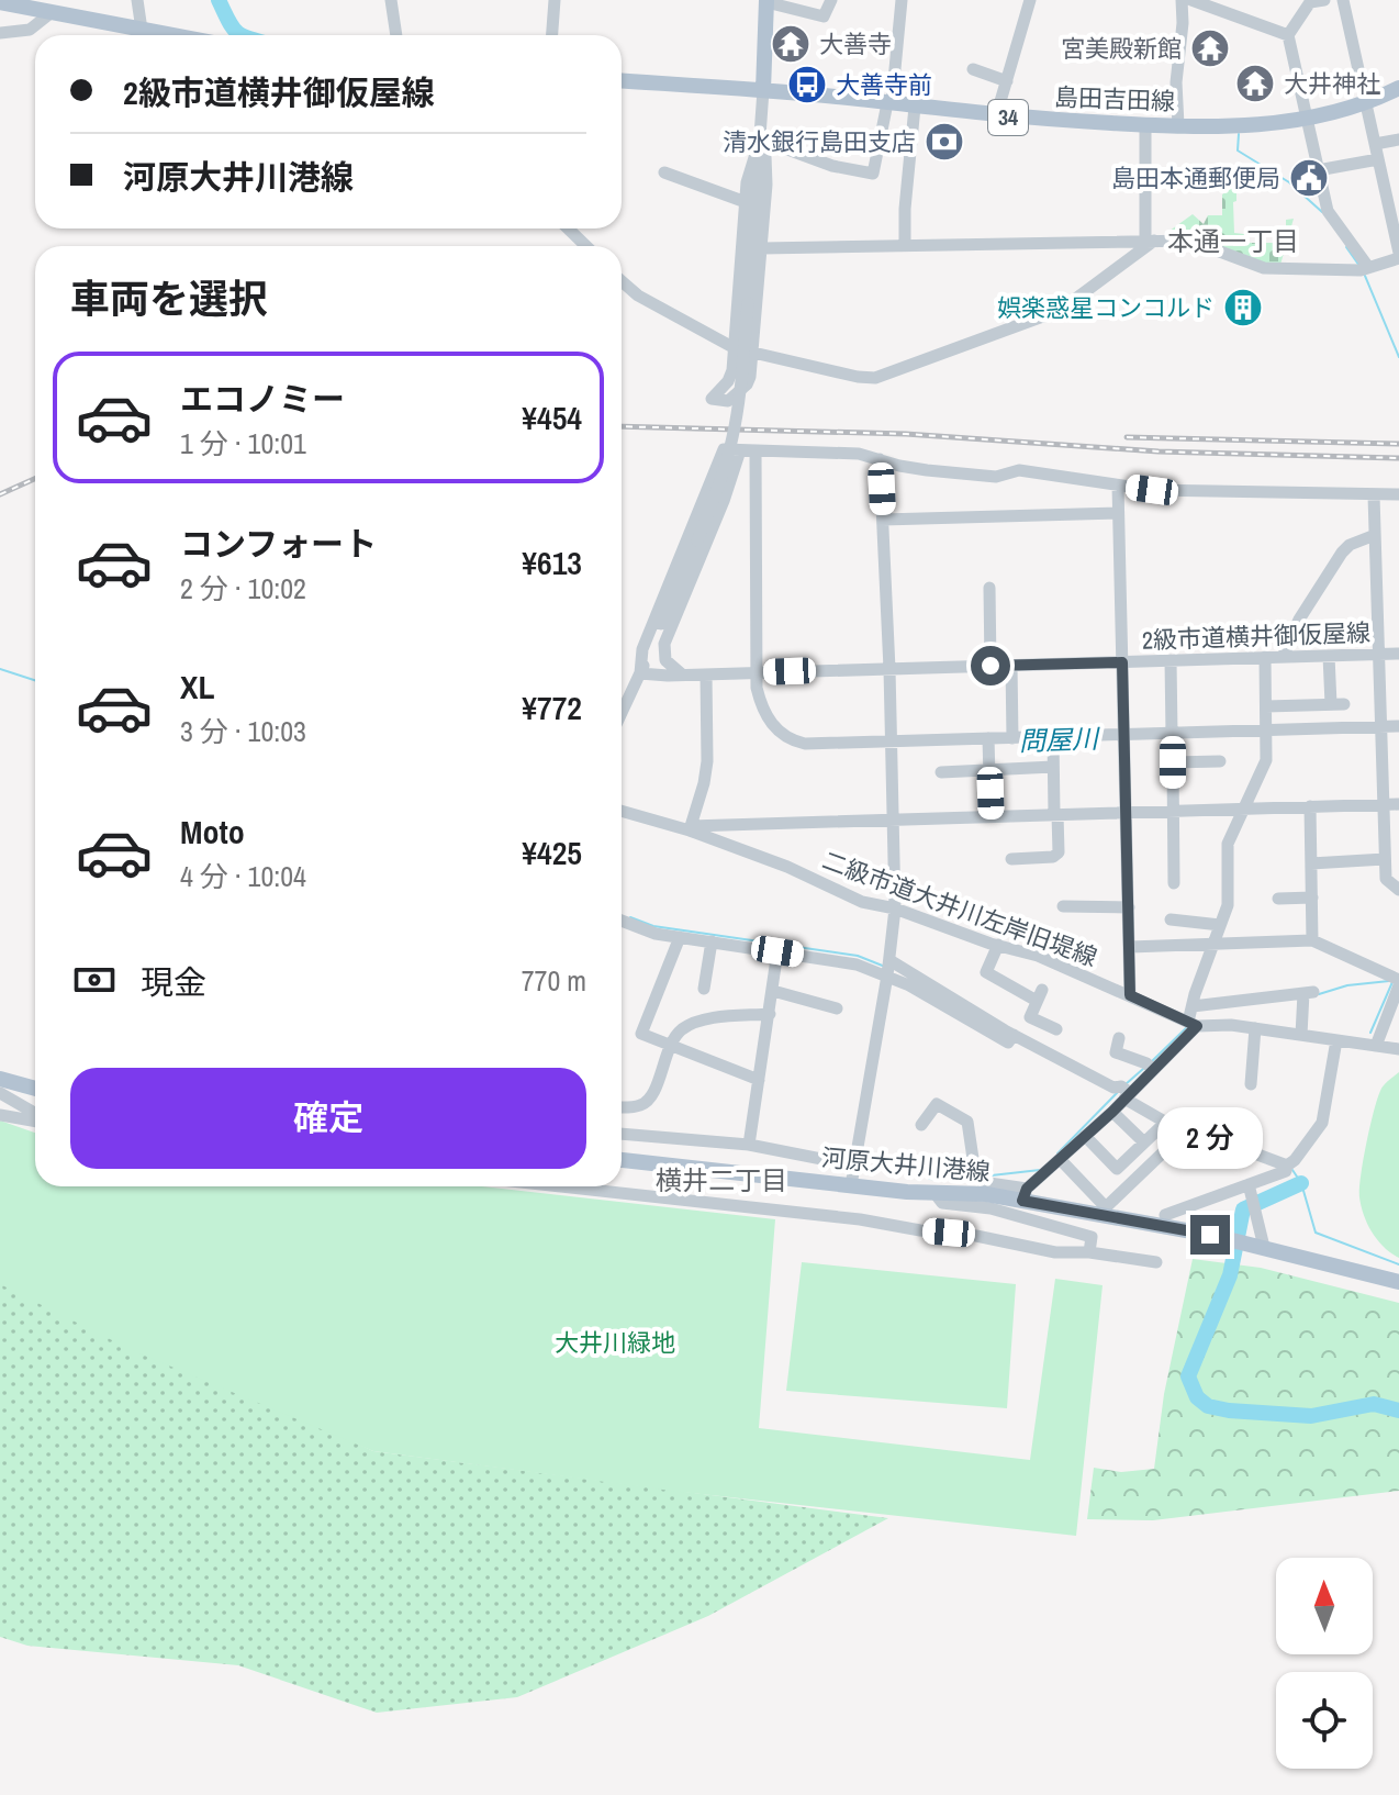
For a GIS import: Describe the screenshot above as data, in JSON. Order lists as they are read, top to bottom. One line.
{"streets":{"main road":["島田吉田線","34","河原大井川港線"],"street":["2級市道横井御仮屋線","二級市道大井川左岸旧堤線"]},"districts":["本通一丁目","横井二丁目"],"water":["問屋川"],"parks":["大井川緑地"],"places":{"temple":["大善寺","宮美殿新館","大井神社"],"bus stop":["大善寺前"],"bank":["清水銀行島田支店"],"public building":["島田本通郵便局"],"building":["娯楽惑星コンコルド"]},"north":"top","page":{"banner":["2級市道横井御仮屋線","河原大井川港線"],"heading":"車両を選択","list":[{"name":"エコノミー","note":"1 分 · 10:01","value":"¥454"},{"name":"コンフォート","note":"2 分 · 10:02","value":"¥613"},{"name":"XL","note":"3 分 · 10:03","value":"¥772"},{"name":"Moto","note":"4 分 · 10:04","value":"¥425"}],"pay":["現金","770 m"],"buttons":"確定","bubble":"2 分"}}
